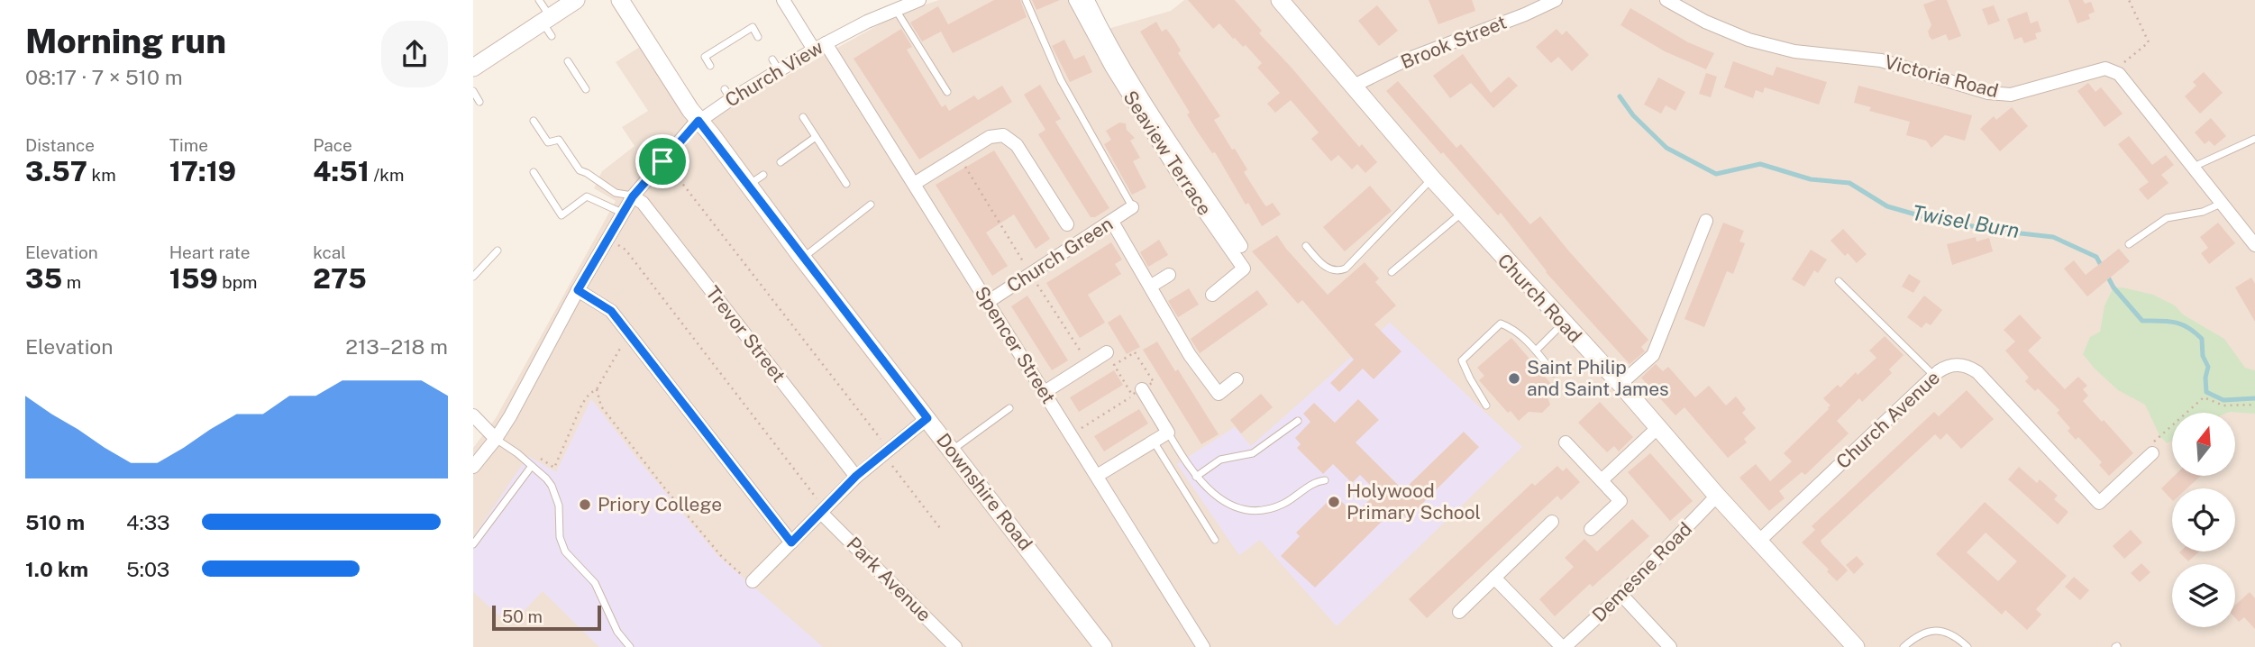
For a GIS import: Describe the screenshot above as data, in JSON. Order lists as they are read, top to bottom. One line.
{"streets":{"street":["Brook Street","Church View","Victoria Road","Seaview Terrace","Church Green","Church Road","Trevor Street","Spencer Street","Church Avenue","Downshire Road","Demesne Road","Park Avenue"]},"crossings":[["Brook Street","Church Road"],["Church View","Trevor Street"],["Church View","Spencer Street"],["Church View","Downshire Road"],["Church Green","Spencer Street"],["Church Road","Church Avenue"],["Church Road","Demesne Road"]],"water":["Twisel Burn"],"places":["Saint Philip and Saint James","Holywood Primary School","Priory College"],"scale_bar":"50 m","north":"top","page":{"heading":["Morning run","08:17 · 7 × 510 m"],"stats":[["Distance","3.57 km"],["Time","17:19"],["Pace","4:51 /km"],["Elevation","35 m"],["Heart rate","159 bpm"],["kcal","275"]],"chart":["Elevation","213–218 m"],"list":[{"name":"510 m","note":"4:33"},{"name":"1.0 km","note":"5:03"}],"scale":"50 m"}}
